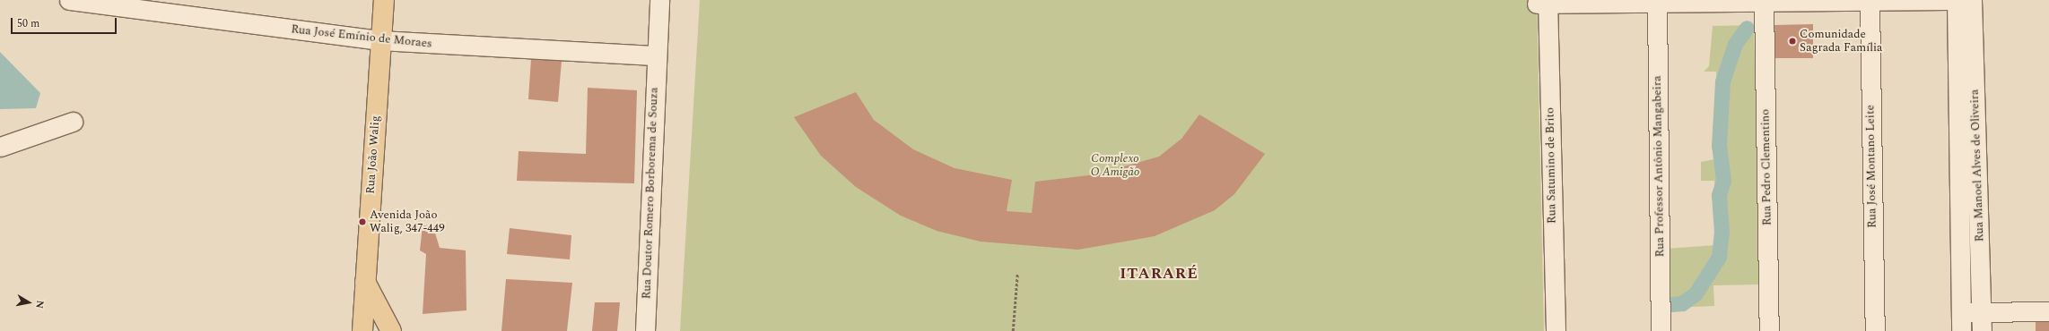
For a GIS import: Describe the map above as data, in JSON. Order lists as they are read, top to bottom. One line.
{"streets":{"main road":["Rua João Walig"],"street":["Rua José Emínio de Moraes","Rua Satumino de Brito","Rua Manoel Alves de Oliveira","Rua Professor Antônio Mangabeira","Rua José Montano Leite","Rua Pedro Clementino","Rua Doutor Romero Borborema de Souza"]},"crossings":[["Rua José Emínio de Moraes","Rua João Walig"],["Rua José Emínio de Moraes","Rua Doutor Romero Borborema de Souza"]],"districts":["ITARARÉ"],"parks":["Complexo O Amigão"],"places":["Comunidade Sagrada Família","Avenida João Walig, 347-449"],"scale_bar":"50 m","north":"right"}
